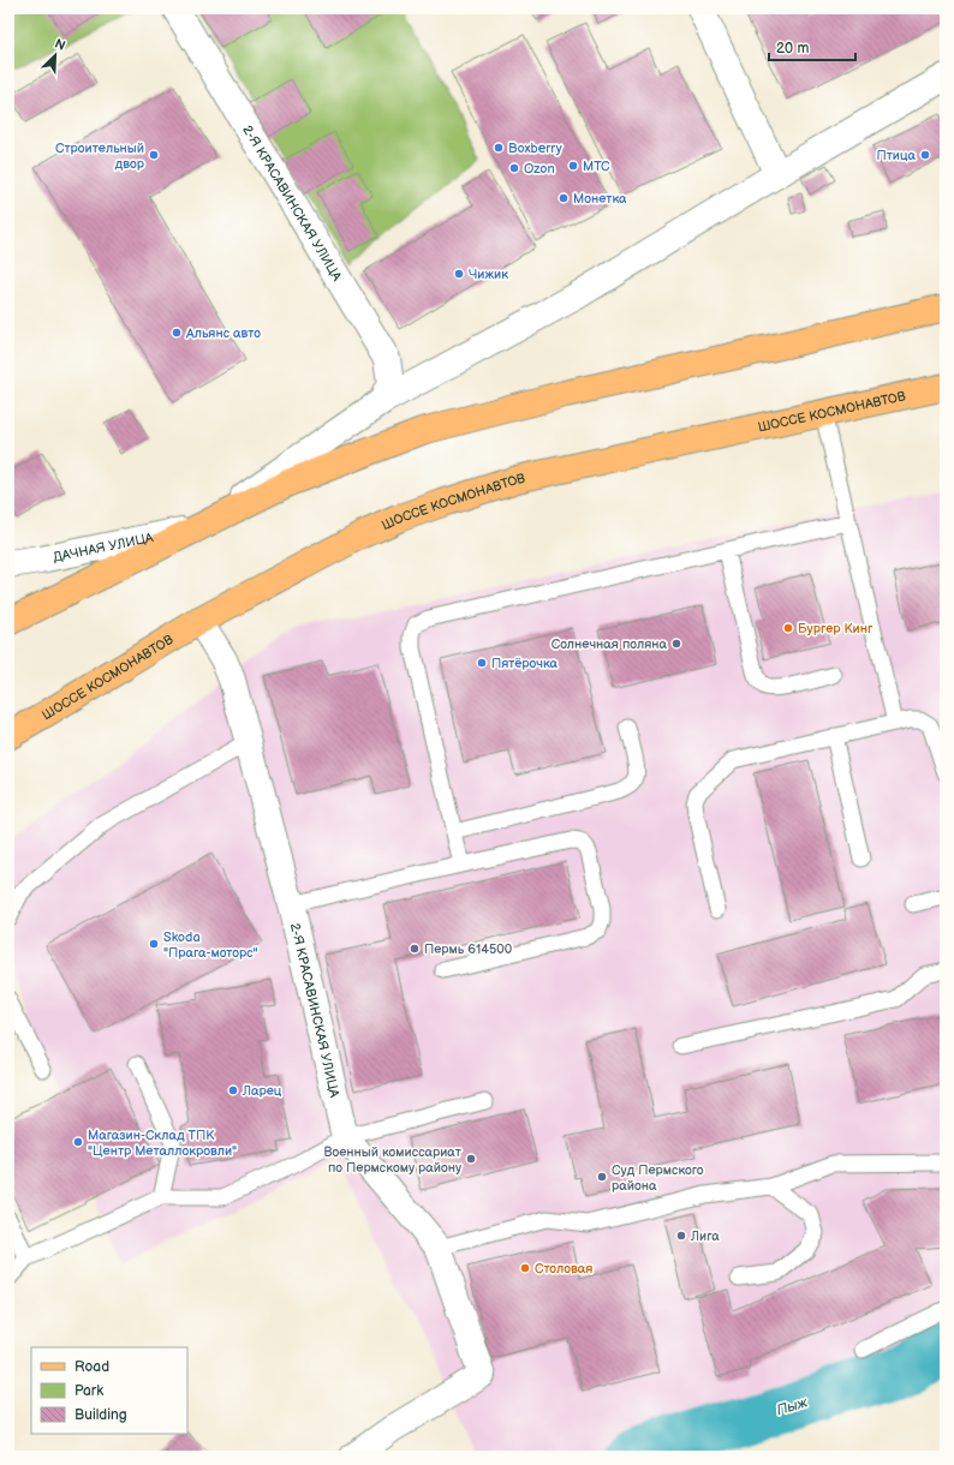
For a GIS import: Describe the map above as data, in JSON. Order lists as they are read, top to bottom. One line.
{"streets":{"main road":["ШОССЕ КОСМОНАВТОВ"],"street":["2-Я КРАСАВИНСКАЯ УЛИЦА","ДАЧНАЯ УЛИЦА"]},"crossings":[["2-Я КРАСАВИНСКАЯ УЛИЦА","ШОССЕ КОСМОНАВТОВ"]],"water":["Пыж"],"places":["Boxberry","Строительный двор","Птица","МТС","Ozon","Монетка","Чижик","Альянс авто","Бургер Кинг","Солнечная поляна","Пятёрочка","Skoda \"Прага-моторс\"","Пермь 614500","Ларец","Магазин-Склад ТПК \"Центр Металлокровли\"","Военный комиссариат по Пермскому району","Суд Пермского района","Лига","Столовая"],"legend":["Road","Park","Building"],"scale_bar":"20 m","north":"top right"}
